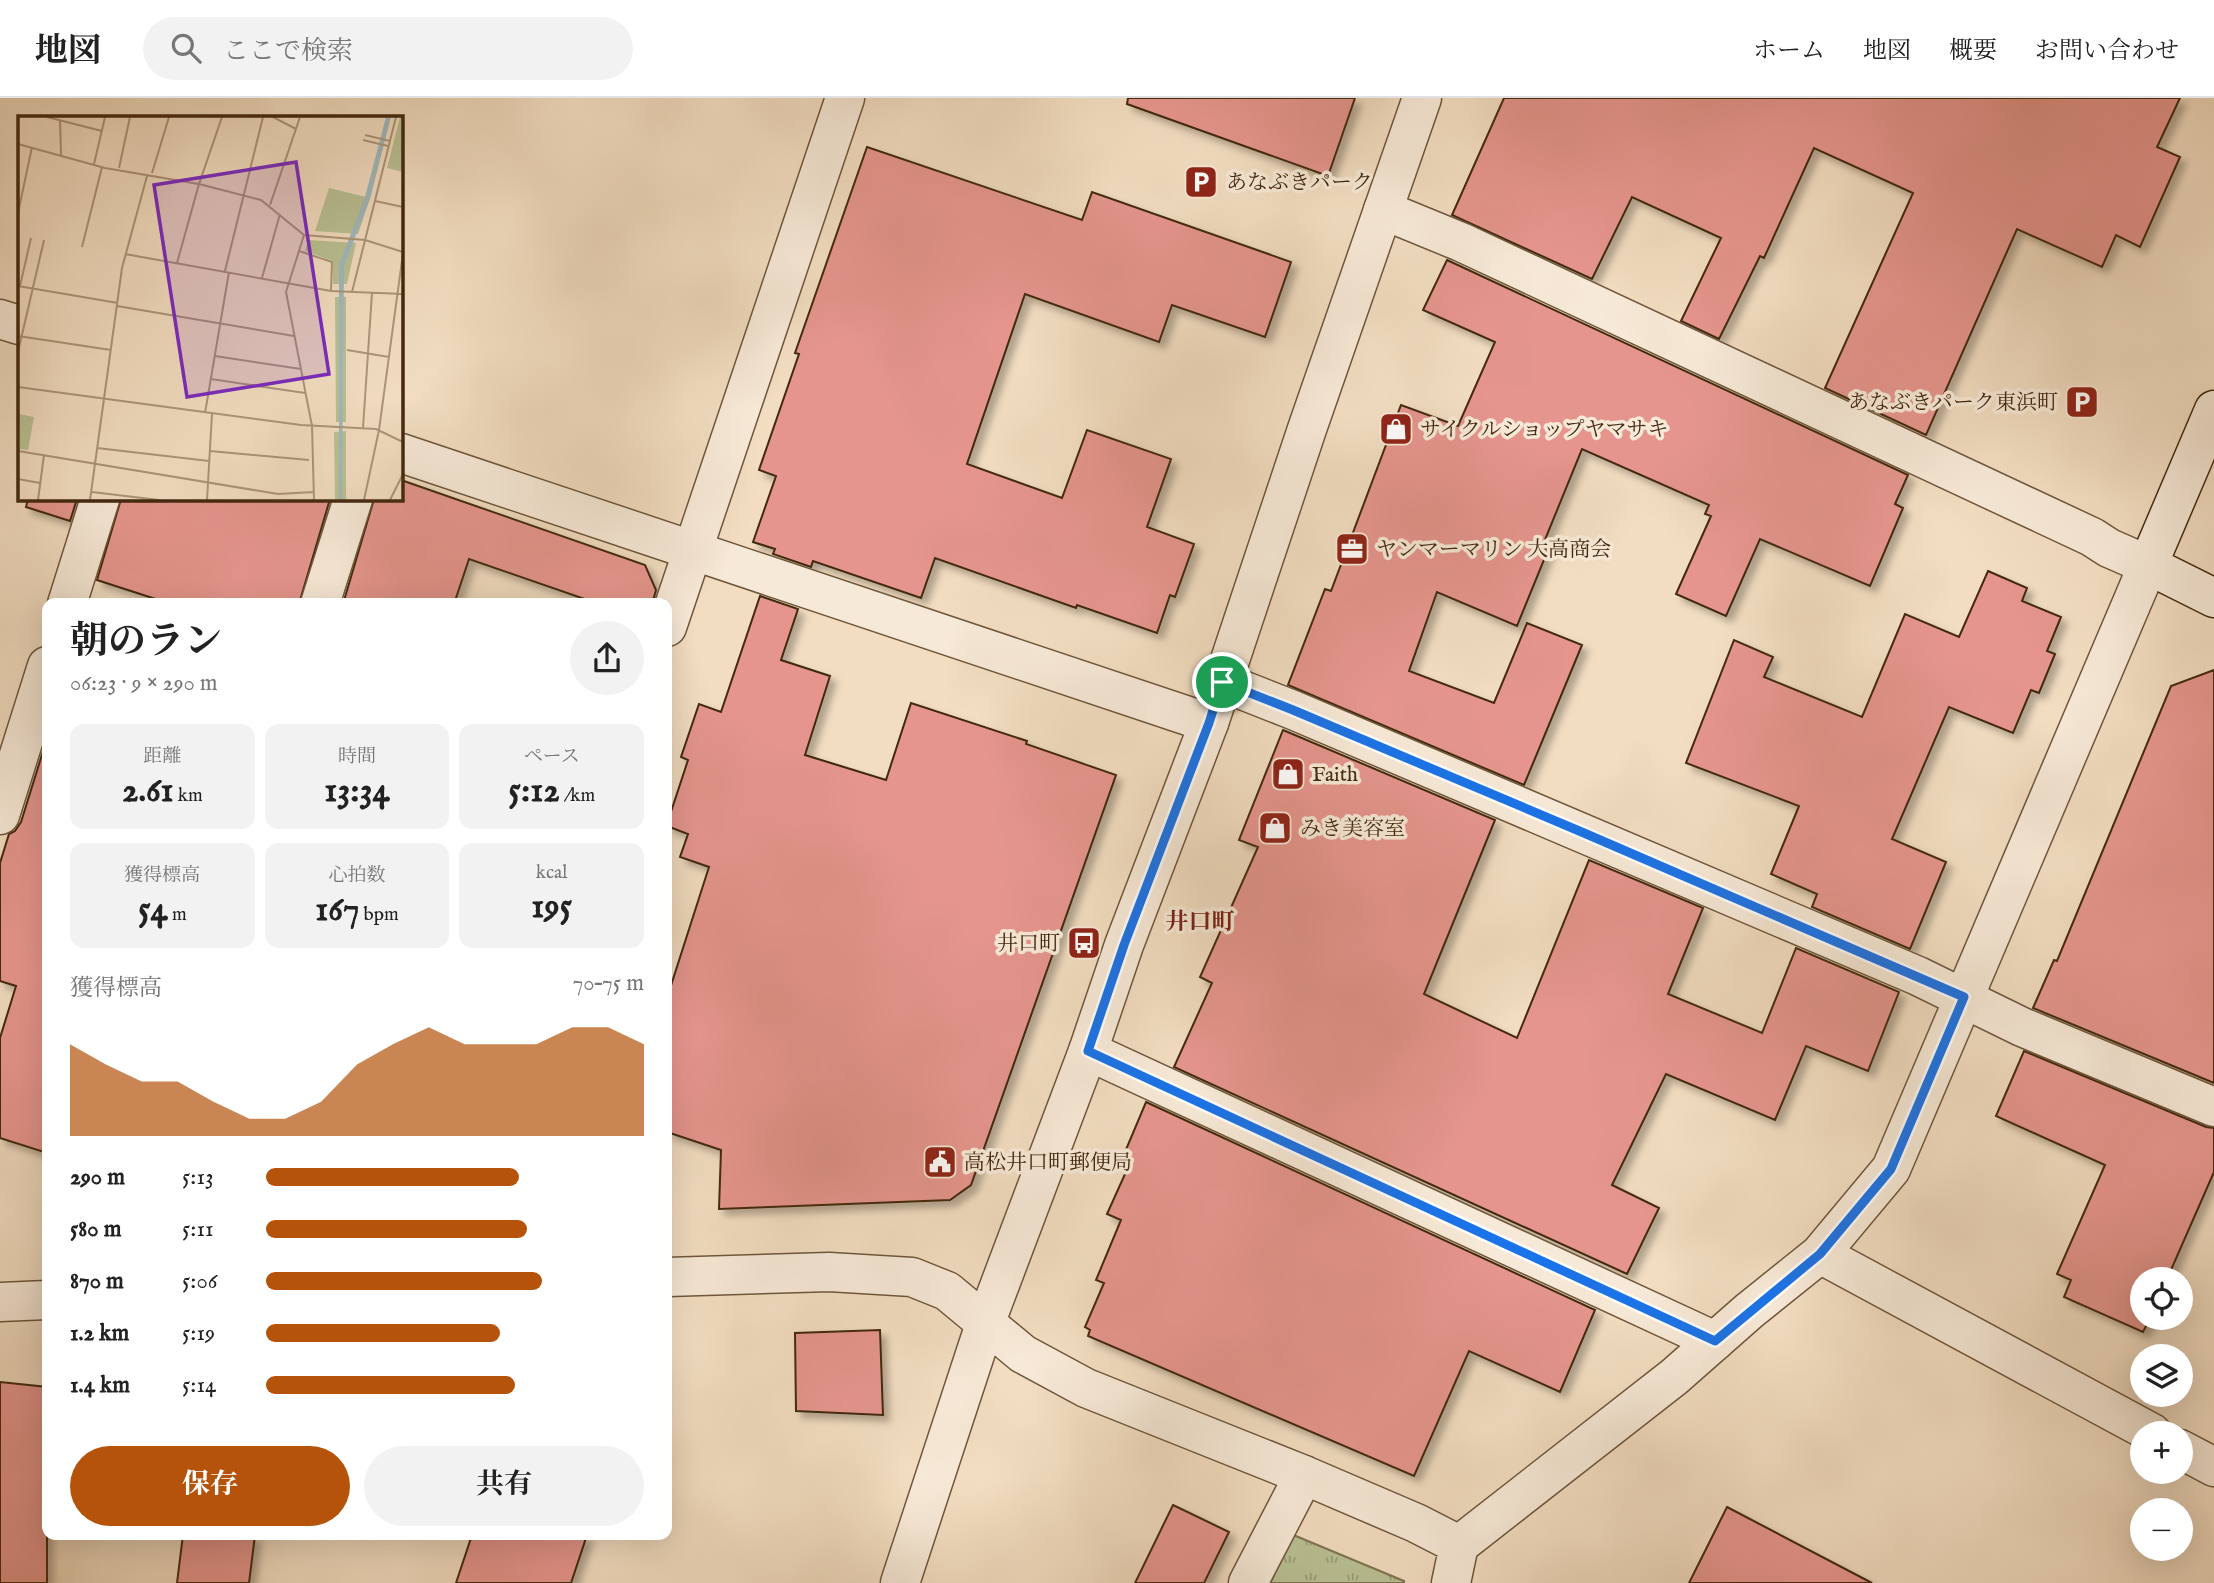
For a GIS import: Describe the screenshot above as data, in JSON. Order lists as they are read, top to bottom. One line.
{"districts":["井口町"],"places":{"parking":["あなぶきパーク","あなぶきパーク東浜町"],"shop":["サイクルショップヤマサキ","Faith","みき美容室"],"office":["ヤンマーマリン 大高商会"],"bus stop":["井口町"],"public building":["高松井口町郵便局"]},"page":{"header":"地図","search":"ここで検索","nav":["ホーム","地図","概要","お問い合わせ"],"heading":["朝のラン","06:23 · 9 × 290 m"],"stats":[["距離","2.61 km"],["時間","13:34"],["ペース","5:12 /km"],["獲得標高","54 m"],["心拍数","167 bpm"],["kcal","195"]],"chart":["獲得標高","70–75 m"],"list":[{"name":"290 m","note":"5:13"},{"name":"580 m","note":"5:11"},{"name":"870 m","note":"5:06"},{"name":"1.2 km","note":"5:19"},{"name":"1.4 km","note":"5:14"}],"map_buttons":["+","−"],"buttons":["保存","共有"]}}
